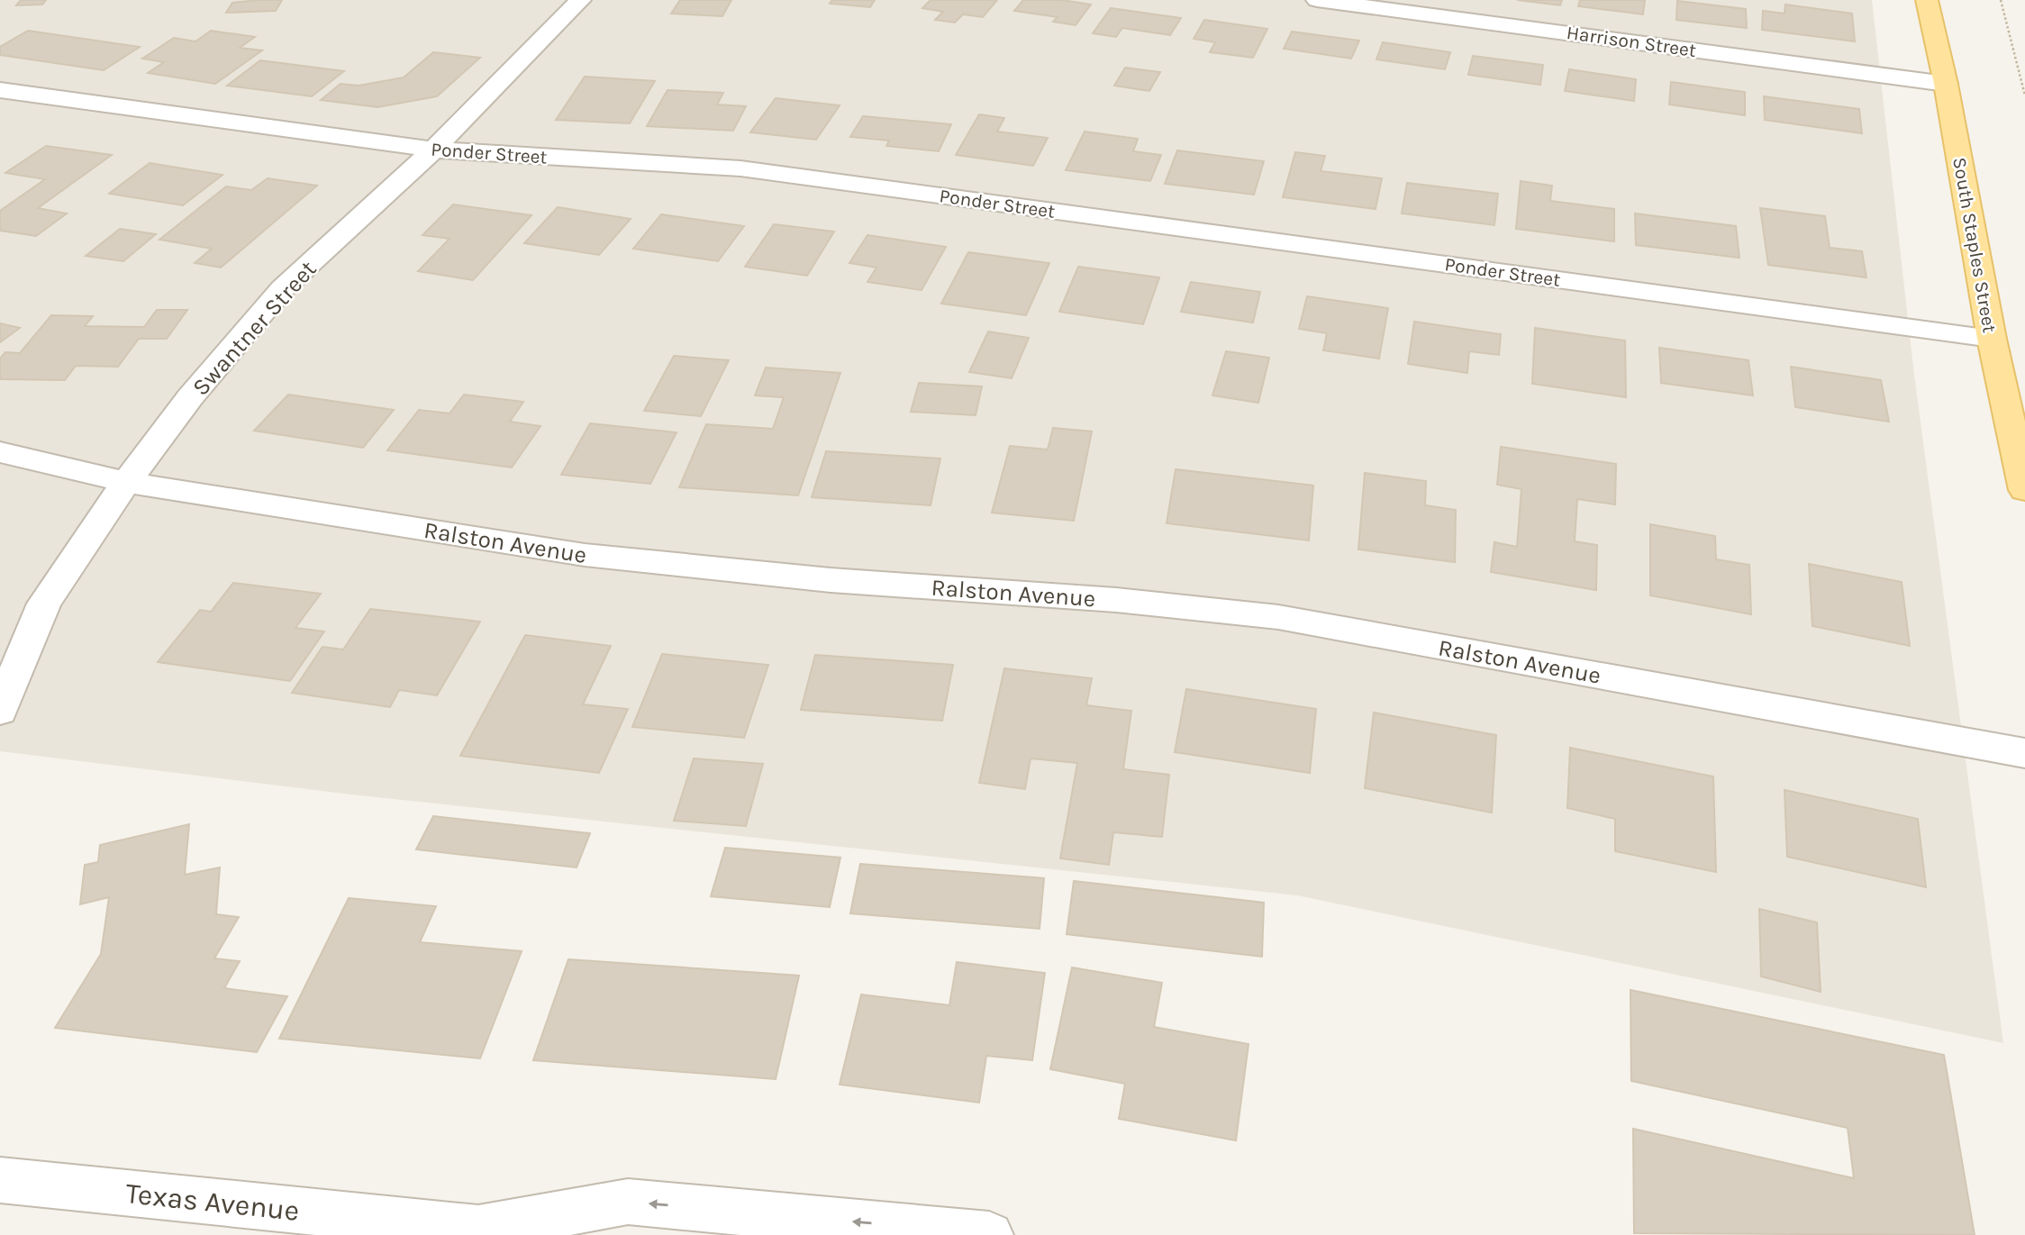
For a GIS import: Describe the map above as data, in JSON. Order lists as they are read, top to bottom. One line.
{"streets":{"main road":["South Staples Street"],"street":["Harrison Street","Ponder Street","Swantner Street","Ralston Avenue","Texas Avenue"]},"crossings":[["Harrison Street","South Staples Street"],["Ponder Street","South Staples Street"],["Ponder Street","Swantner Street"],["Swantner Street","Ralston Avenue"]],"one_way":["Texas Avenue"]}
